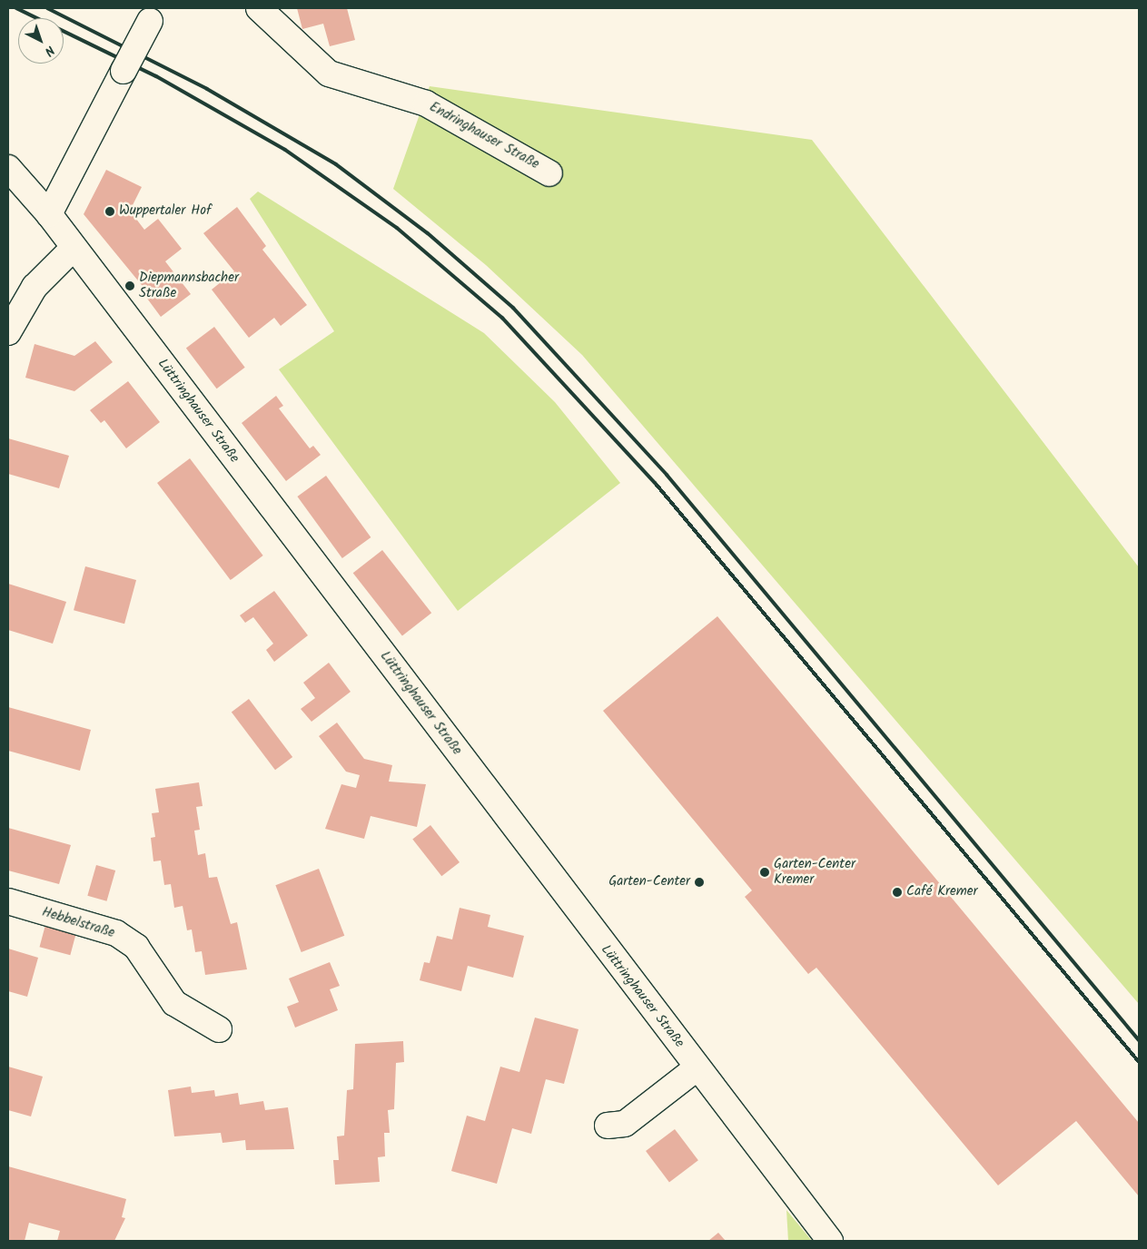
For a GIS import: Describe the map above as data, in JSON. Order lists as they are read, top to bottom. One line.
{"streets":{"street":["Endringhauser Straße","Lüttringhauser Straße","Hebbelstraße"]},"places":["Wuppertaler Hof","Diepmannsbacher Straße","Garten-Center Kremer","Garten-Center","Café Kremer"],"north":"bottom right"}
